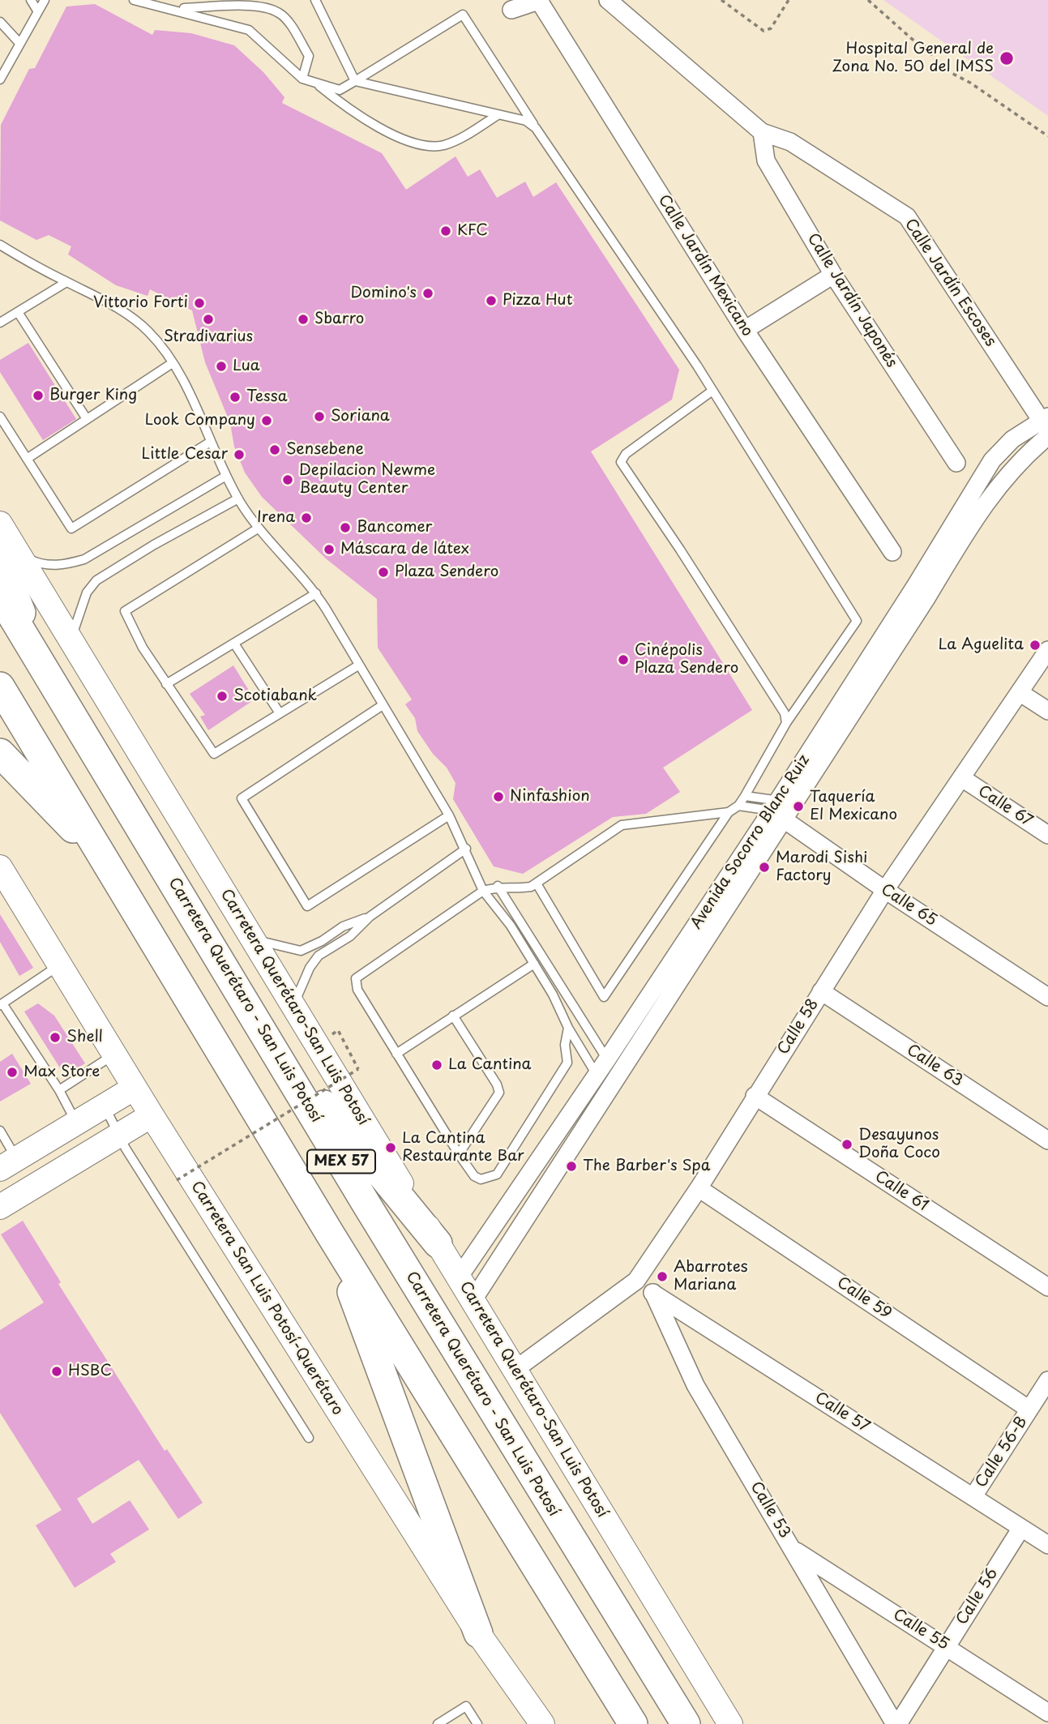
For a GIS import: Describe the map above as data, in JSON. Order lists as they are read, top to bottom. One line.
{"streets":{"highway":["Carretera Querétaro - San Luis Potosí","MEX 57"],"main road":["Carretera Querétaro-San Luis Potosí","Carretera San Luis Potosí-Querétaro"],"street":["Calle Jardín Mexicano","Calle Jardín Escoses","Calle Jardín Japonés","Calle 67","Avenida Socorro Blanc Ruiz","Calle 65","Calle 58","Calle 63","Calle 61","Calle 59","Calle 57","Calle 56-B","Calle 53","Calle 56","Calle 55"]},"crossings":[["Calle Jardín Escoses","Calle Jardín Japonés"],["Calle Jardín Escoses","Avenida Socorro Blanc Ruiz"],["Calle 67","Calle 58"],["Avenida Socorro Blanc Ruiz","Calle 65"],["Avenida Socorro Blanc Ruiz","Carretera Querétaro-San Luis Potosí"],["Calle 65","Calle 58"],["Carretera Querétaro-San Luis Potosí","Calle 58"],["Calle 58","Calle 63"],["Calle 58","Calle 61"],["Calle 58","Calle 59"],["Calle 58","Calle 57"],["Calle 59","Calle 56-B"],["Calle 57","Calle 56-B"],["Calle 57","Calle 53"],["Calle 57","Calle 56"],["Calle 53","Calle 56"],["Calle 53","Calle 55"],["Calle 56","Calle 55"]],"places":["Hospital General de Zona No. 50 del IMSS","KFC","Domino's","Pizza Hut","Vittorio Forti","Stradivarius","Sbarro","Lua","Burger King","Tessa","Soriana","Look Company","Sensebene","Little Cesar","Depilacion Newme Beauty Center","Irena","Bancomer","Máscara de látex","Plaza Sendero","La Aguelita","Cinépolis Plaza Sendero","Scotiabank","Ninfashion","Taquería El Mexicano","Marodi Sishi Factory","Shell","La Cantina","Max Store","Desayunos Doña Coco","La Cantina Restaurante Bar","The Barber's Spa","Abarrotes Mariana","HSBC"]}
